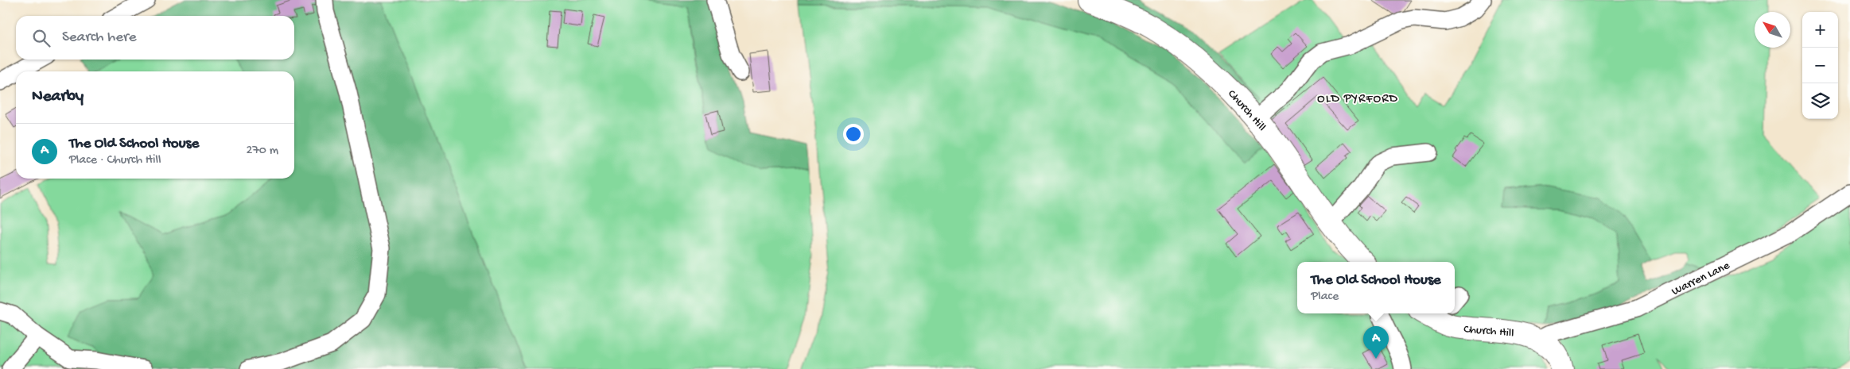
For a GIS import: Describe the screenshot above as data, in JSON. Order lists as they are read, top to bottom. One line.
{"streets":{"main road":["Church Hill"],"street":["Warren Lane"]},"crossings":[["Church Hill","Warren Lane"]],"districts":["OLD PYRFORD"],"north":"top left","page":{"map_buttons":["+","−"],"search":"Search here","heading":"Nearby","list":[{"mark":"A","name":"The Old School House","note":"Place · Church Hill","value":"270 m"}],"popup":["The Old School House","Place"],"pins":"A"}}
